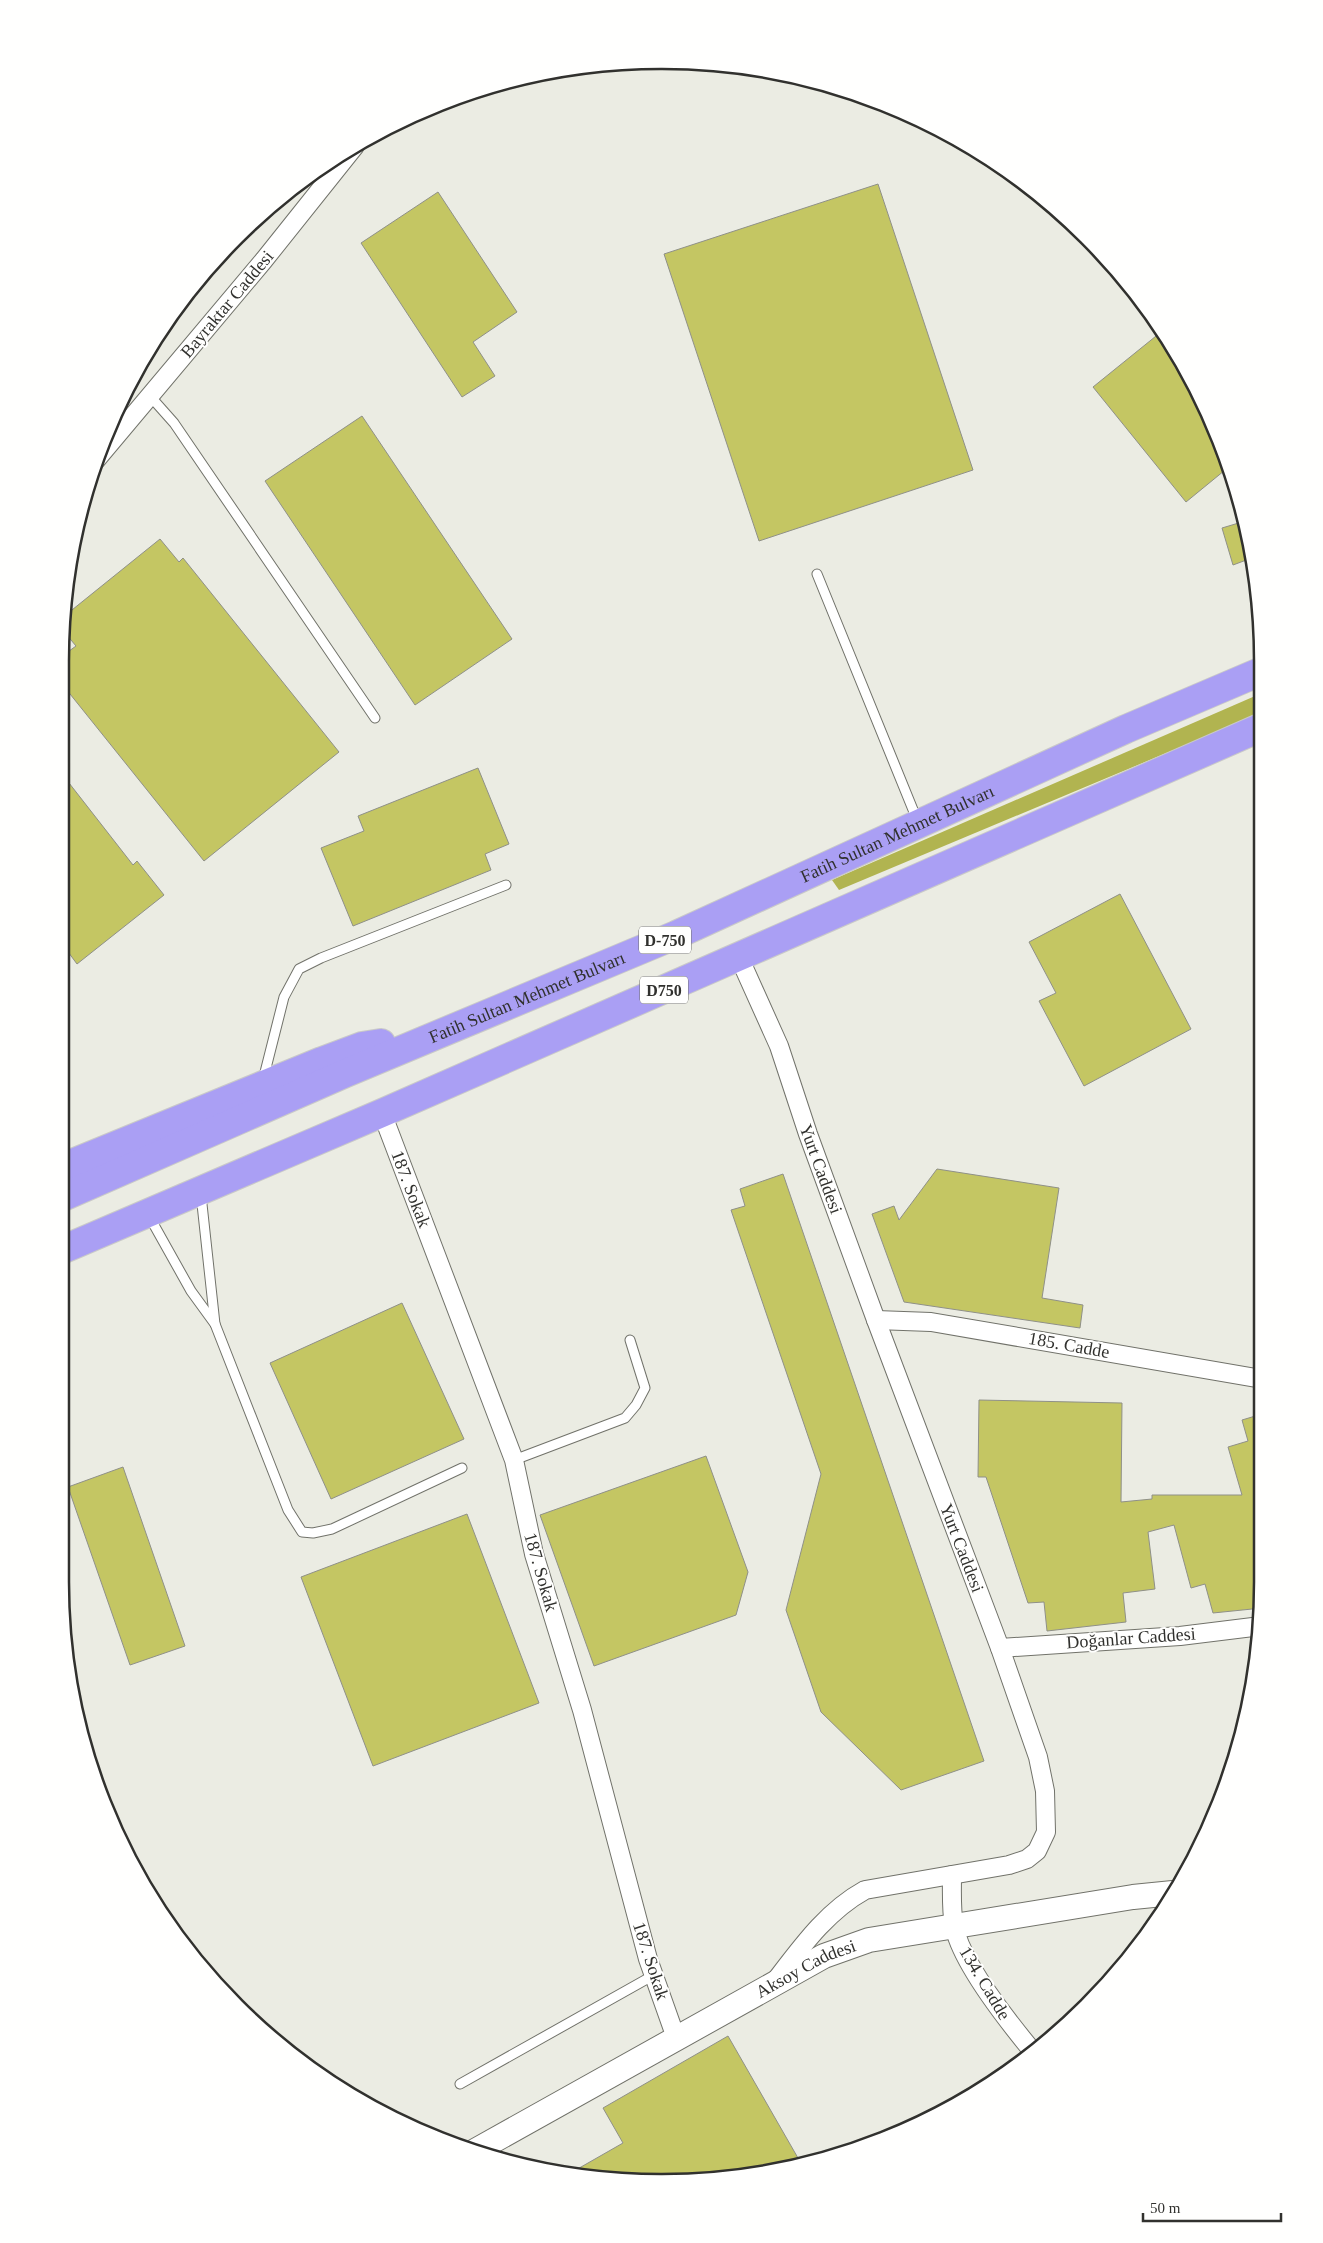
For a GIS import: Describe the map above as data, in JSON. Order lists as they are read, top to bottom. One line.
{"streets":{"highway":["Fatih Sultan Mehmet Bulvarı","D-750","D750"],"street":["Bayraktar Caddesi","Yurt Caddesi","187. Sokak","185. Cadde","Doğanlar Caddesi","Aksoy Caddesi","134. Cadde"]},"crossings":[["D750","Yurt Caddesi"],["D750","187. Sokak"],["Yurt Caddesi","185. Cadde"],["Yurt Caddesi","Doğanlar Caddesi"],["Yurt Caddesi","Aksoy Caddesi"],["Yurt Caddesi","134. Cadde"],["187. Sokak","Aksoy Caddesi"],["Aksoy Caddesi","134. Cadde"]],"scale_bar":"50 m"}
